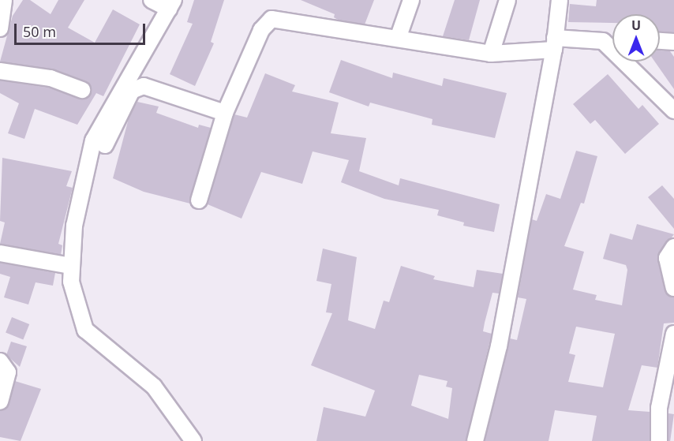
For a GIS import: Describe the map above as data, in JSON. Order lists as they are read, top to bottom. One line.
{"scale_bar":"50 m","north":"top"}
